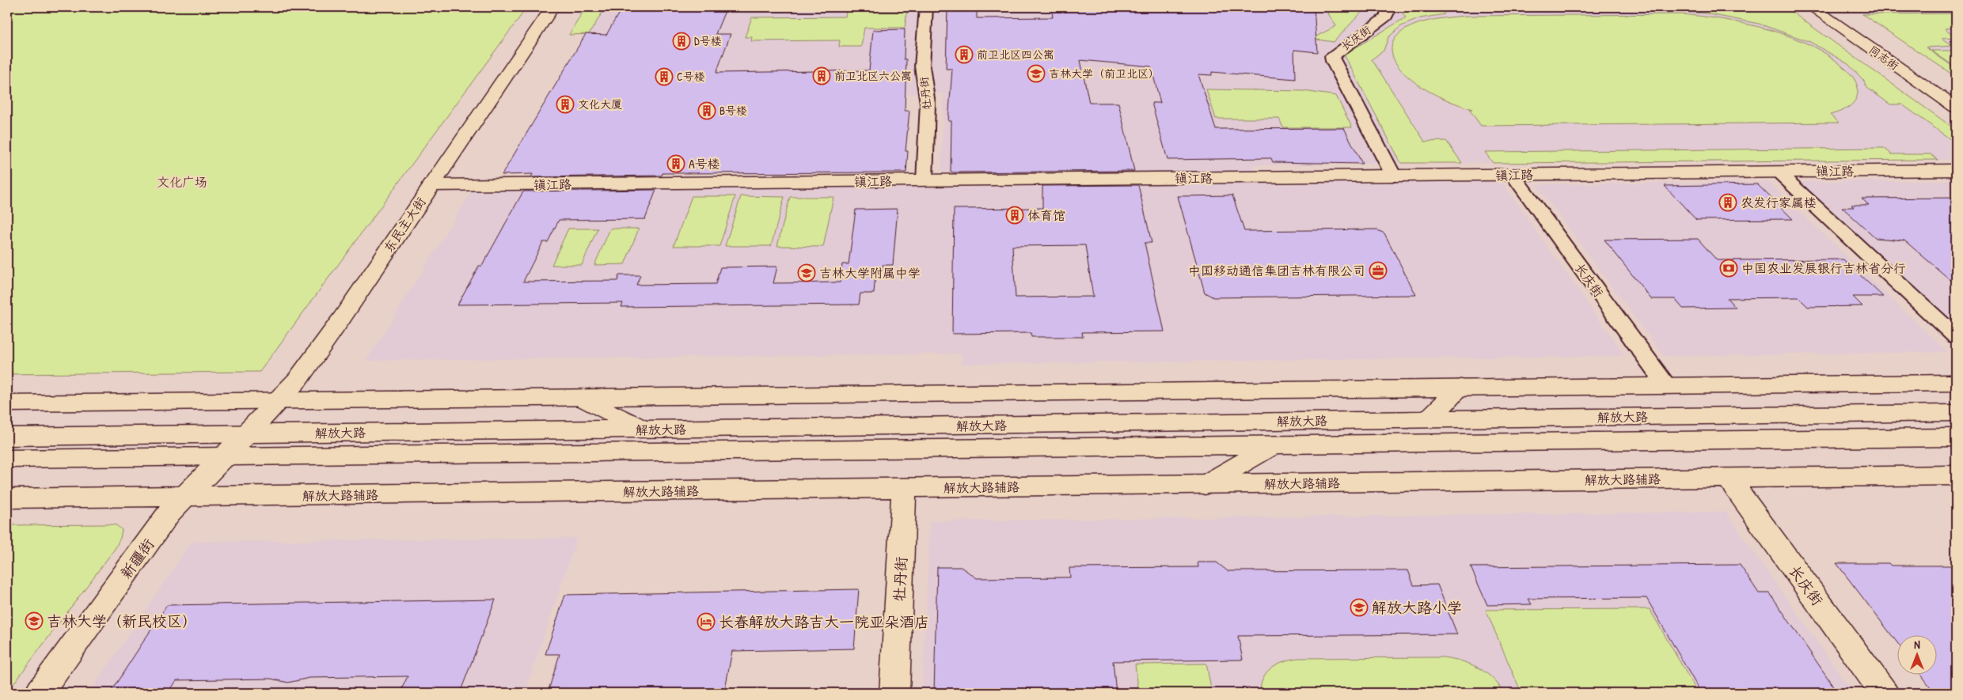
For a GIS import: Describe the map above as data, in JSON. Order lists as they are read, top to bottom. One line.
{"streets":{"street":["长庆街","同志街","牡丹街","镇江路","东民主大街","解放大路","解放大路辅路","新疆街"]},"crossings":[["长庆街","镇江路"],["长庆街","解放大路辅路"],["牡丹街","镇江路"],["牡丹街","解放大路辅路"],["镇江路","东民主大街"],["东民主大街","解放大路"],["东民主大街","新疆街"],["解放大路","新疆街"],["解放大路辅路","新疆街"]],"parks":["文化广场"],"places":{"building":["D号楼","前卫北区四公寓","前卫北区六公寓","C号楼","文化大厦","B号楼","A号楼","农发行家属楼","体育馆"],"school or university":["吉林大学（前卫北区）","吉林大学附属中学","解放大路小学","吉林大学（新民校区）"],"bank":["中国农业发展银行吉林省分行"],"office":["中国移动通信集团吉林有限公司"],"hotel":["长春解放大路吉大一院亚朵酒店"]},"north":"top"}
